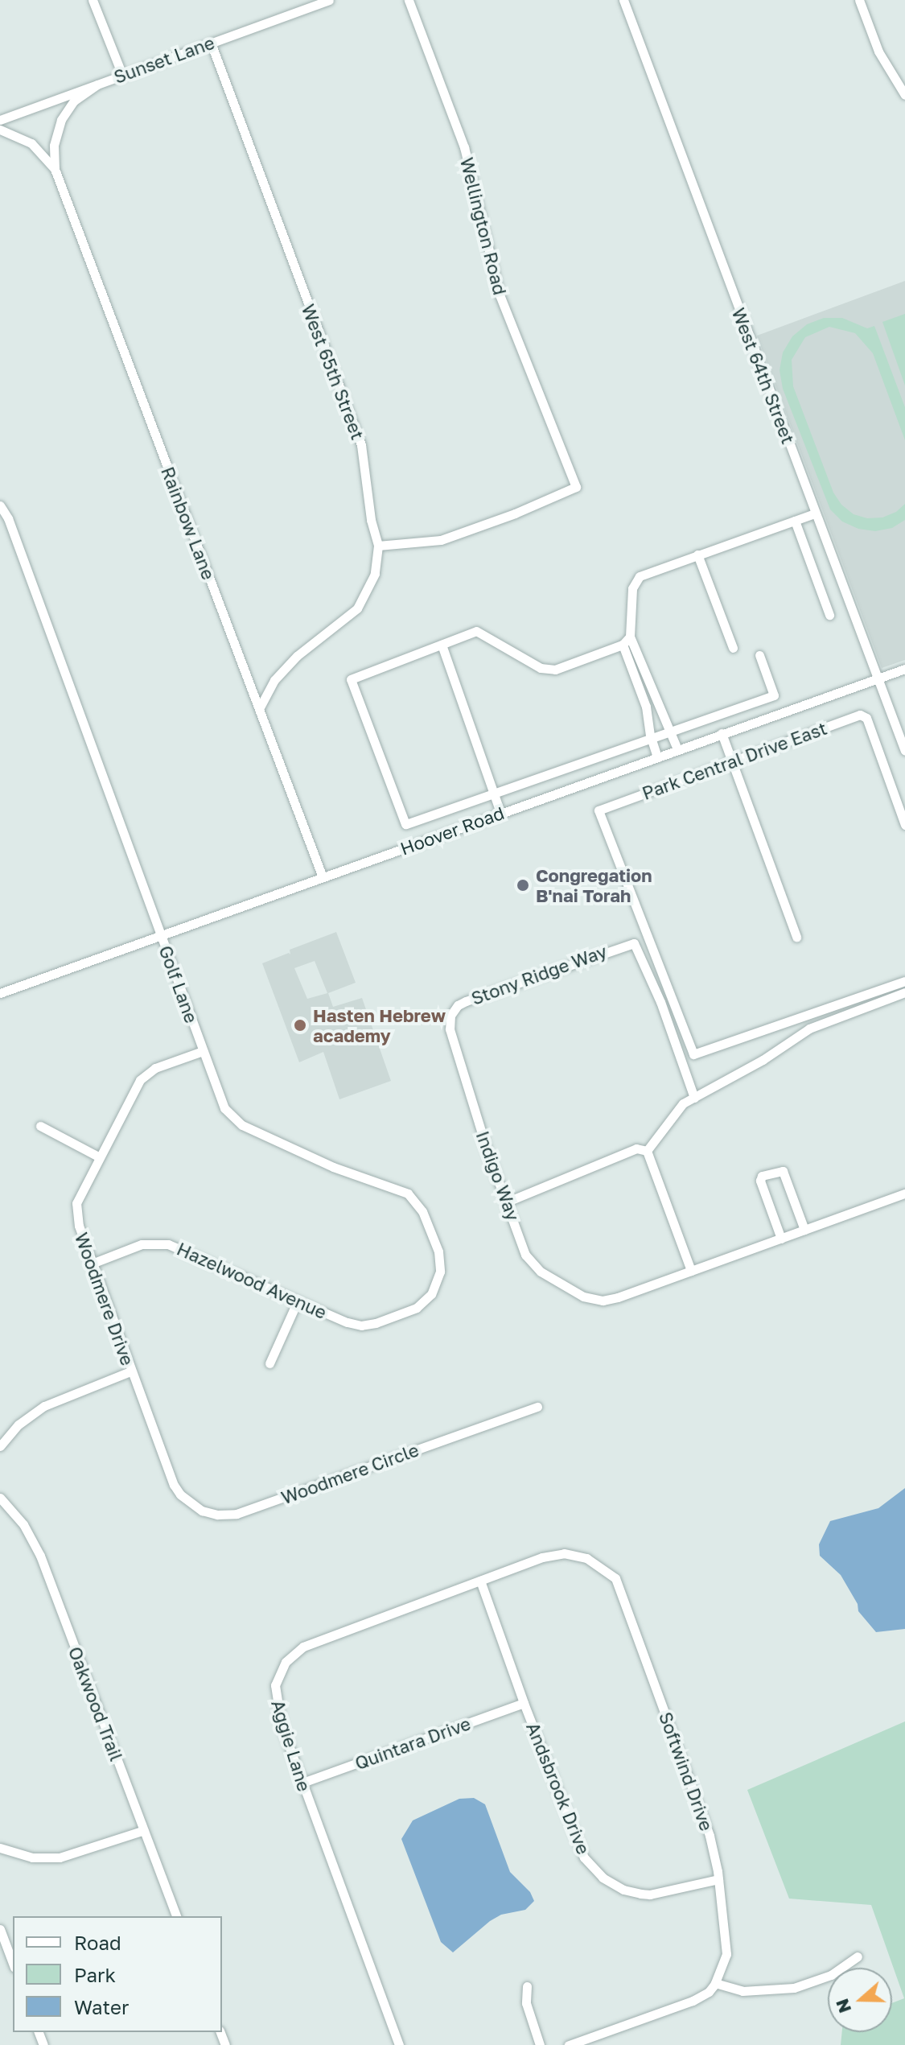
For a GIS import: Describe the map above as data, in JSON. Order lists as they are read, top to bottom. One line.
{"streets":{"street":["Sunset Lane","Wellington Road","West 65th Street","West 64th Street","Rainbow Lane","Park Central Drive East","Hoover Road","Stony Ridge Way","Golf Lane","Indigo Way","Hazelwood Avenue","Woodmere Drive","Woodmere Circle","Oakwood Trail","Quintara Drive","Aggie Lane","Softwind Drive","Andsbrook Drive"]},"crossings":[["Sunset Lane","West 65th Street"],["Sunset Lane","Rainbow Lane"],["Wellington Road","West 65th Street"],["West 65th Street","Rainbow Lane"],["West 64th Street","Hoover Road"],["Rainbow Lane","Hoover Road"],["Hoover Road","Golf Lane"],["Stony Ridge Way","Indigo Way"],["Golf Lane","Hazelwood Avenue"],["Golf Lane","Woodmere Drive"],["Hazelwood Avenue","Woodmere Drive"],["Woodmere Drive","Woodmere Circle"],["Quintara Drive","Aggie Lane"],["Quintara Drive","Andsbrook Drive"],["Aggie Lane","Softwind Drive"],["Aggie Lane","Andsbrook Drive"],["Softwind Drive","Andsbrook Drive"]],"places":["Congregation B'nai Torah","Hasten Hebrew academy"],"legend":["Road","Park","Water"],"north":"left"}
